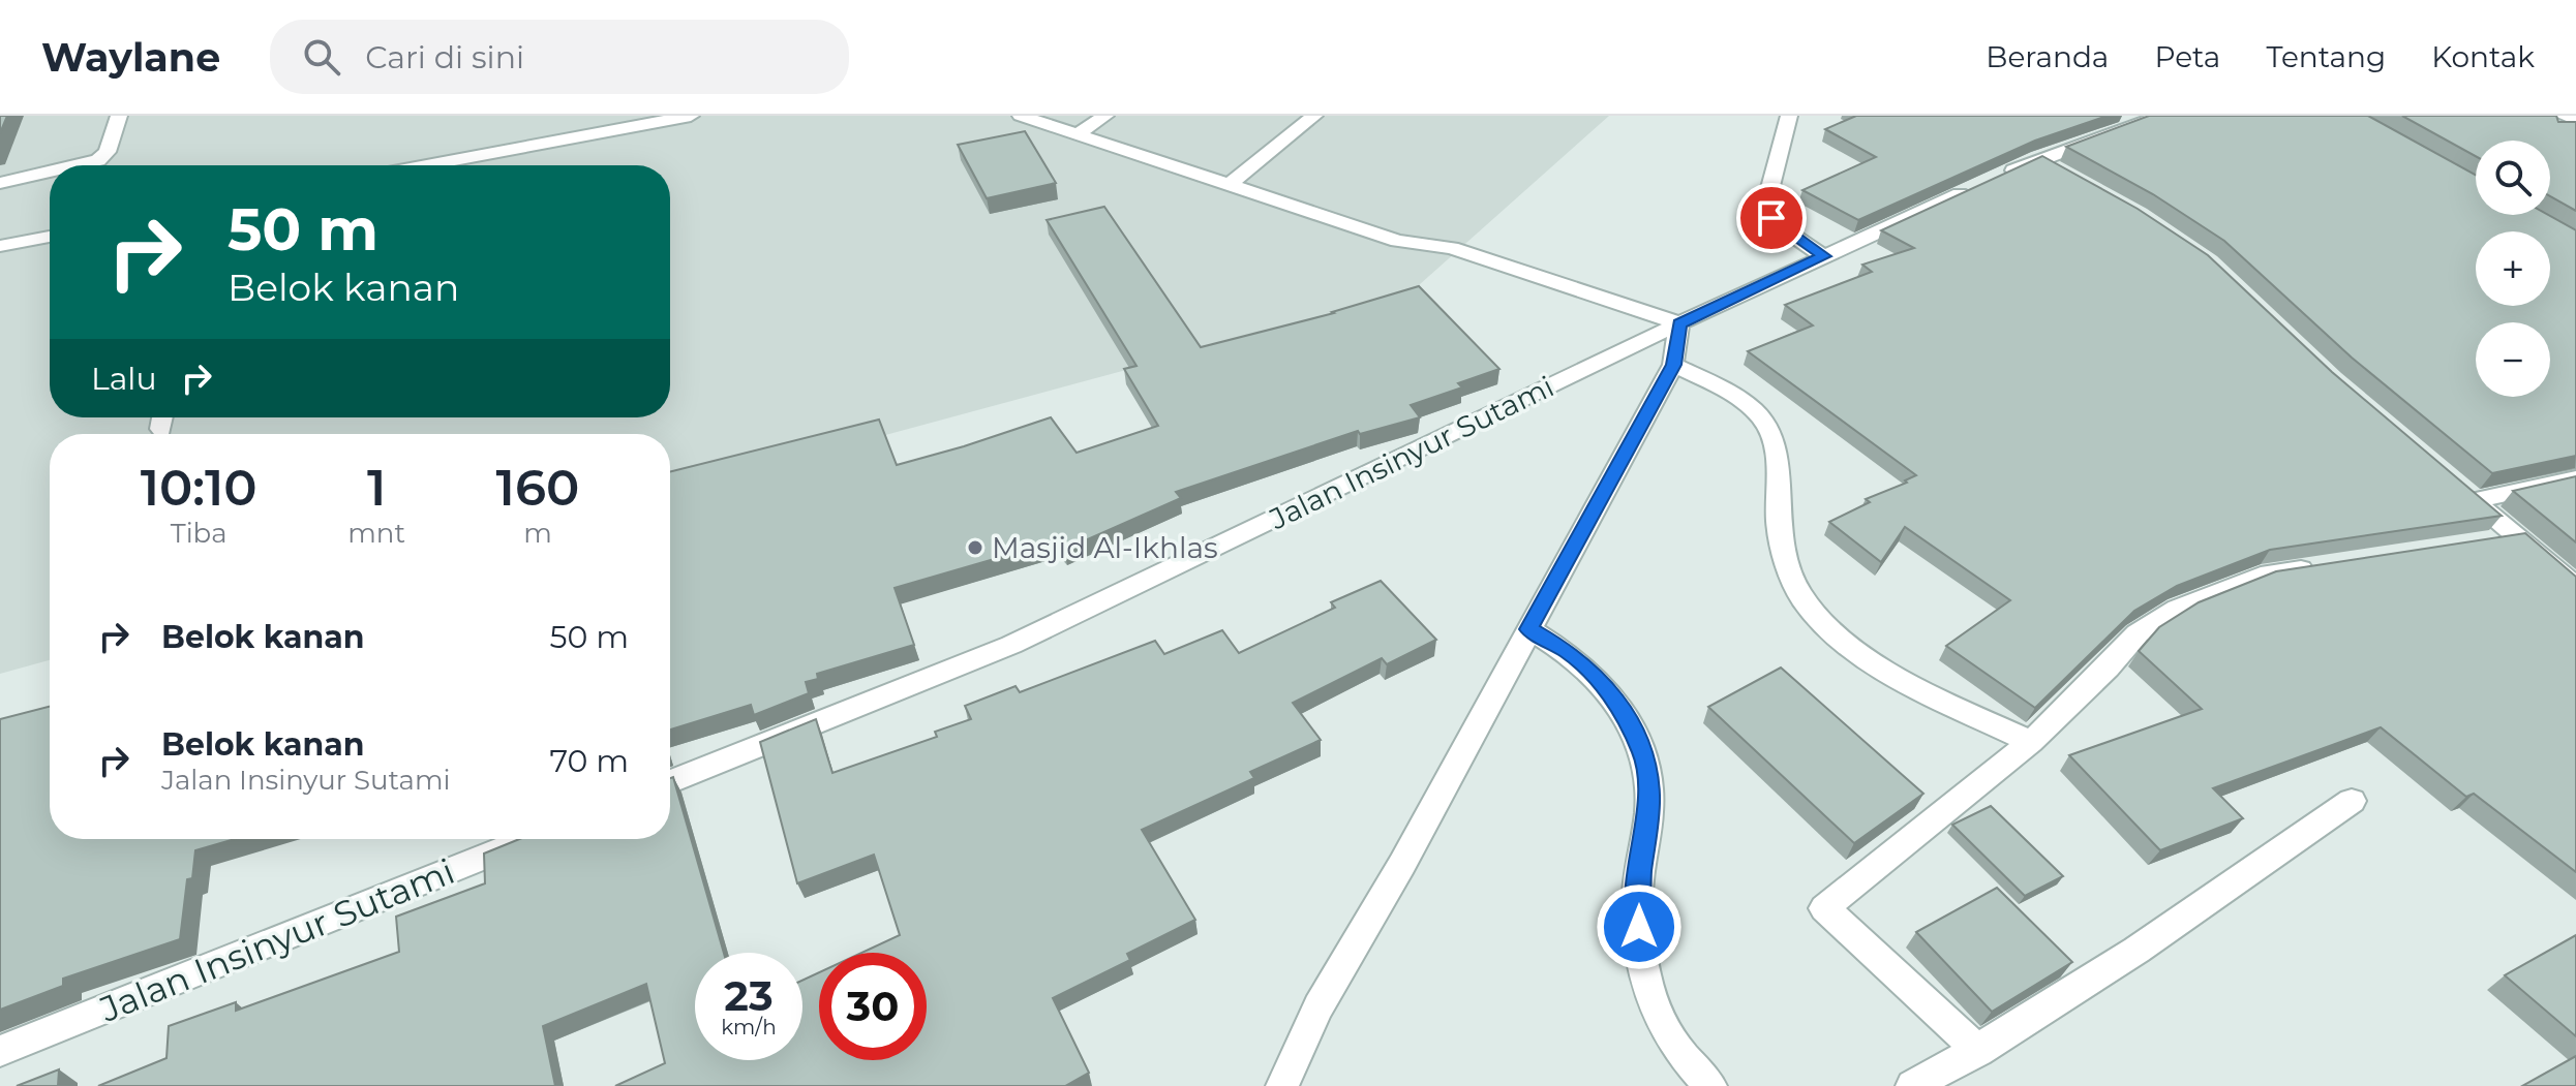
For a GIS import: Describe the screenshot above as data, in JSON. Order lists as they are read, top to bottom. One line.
{"streets":{"street":["Jalan Insinyur Sutami"]},"places":["Masjid Al-Ikhlas"],"page":{"header":"Waylane","search":"Cari di sini","nav":["Beranda","Peta","Tentang","Kontak"],"map_buttons":["+","−"],"turn":["50 m","Belok kanan"],"then":"Lalu","eta":["10:10","Tiba","1","mnt","160","m"],"list":[{"name":"Belok kanan","value":"50 m"},{"name":"Belok kanan","note":"Jalan Insinyur Sutami","value":"70 m"}],"speed":"23 km/h","limit":"30"}}
